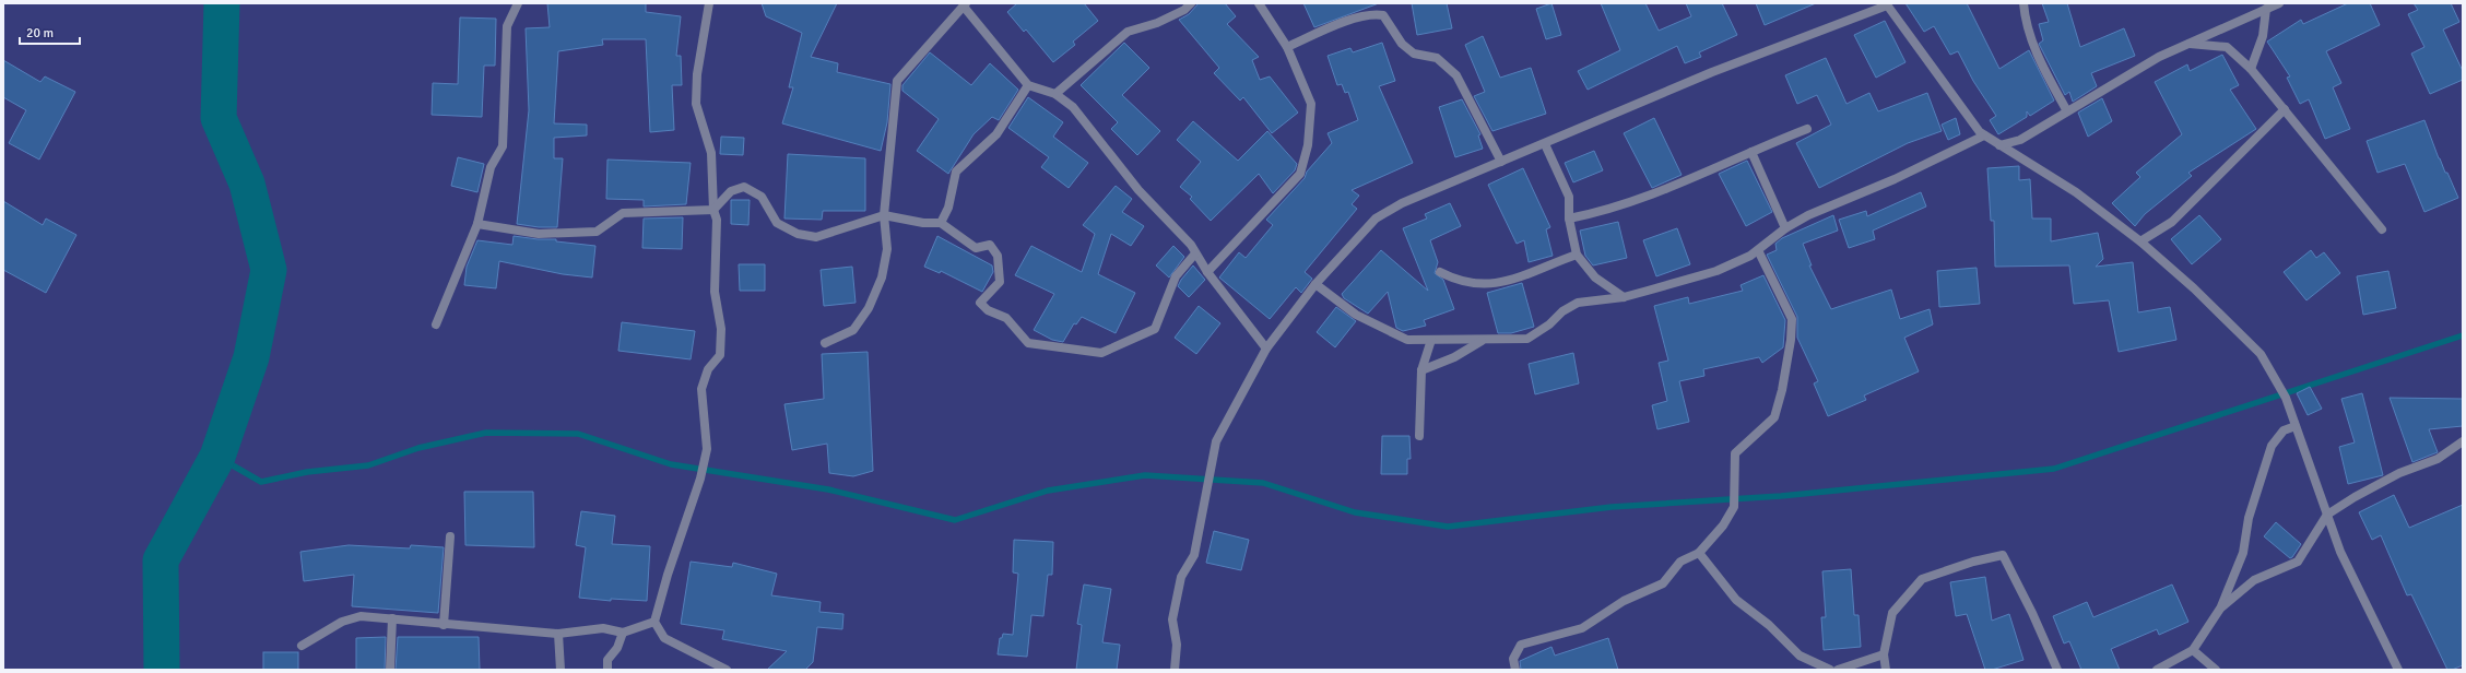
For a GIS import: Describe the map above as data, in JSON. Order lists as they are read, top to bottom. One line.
{"scale_bar":"20 m"}
